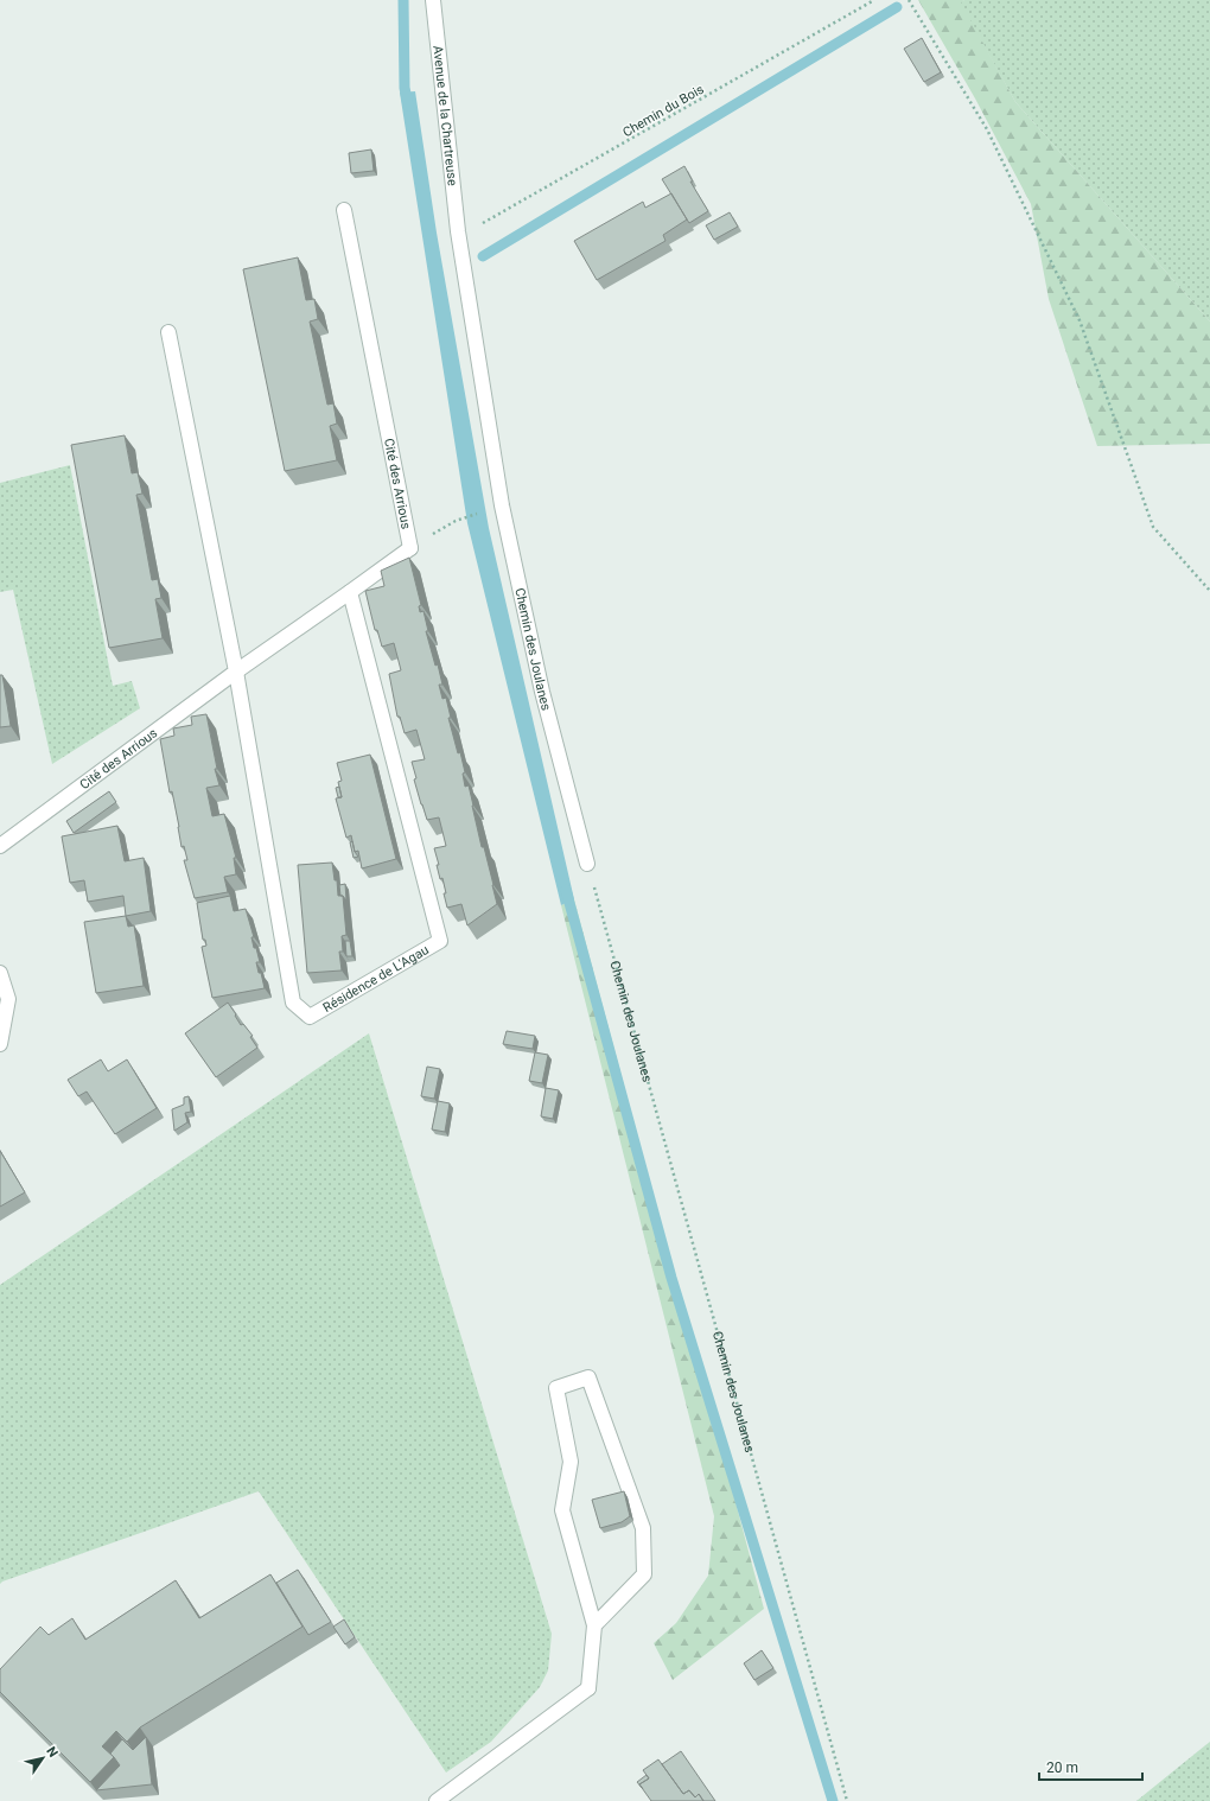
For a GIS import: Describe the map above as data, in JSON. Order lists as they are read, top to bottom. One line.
{"streets":{"street":["Avenue de la Chartreuse","Cité des Arrious","Chemin des Joulanes","Résidence de L'Agau"],"path":["Chemin du Bois"]},"crossings":[["Chemin du Bois","Avenue de la Chartreuse"],["Chemin du Bois","Chemin des Joulanes"],["Avenue de la Chartreuse","Chemin des Joulanes"],["Cité des Arrious","Résidence de L'Agau"]],"scale_bar":"20 m","north":"top right"}
